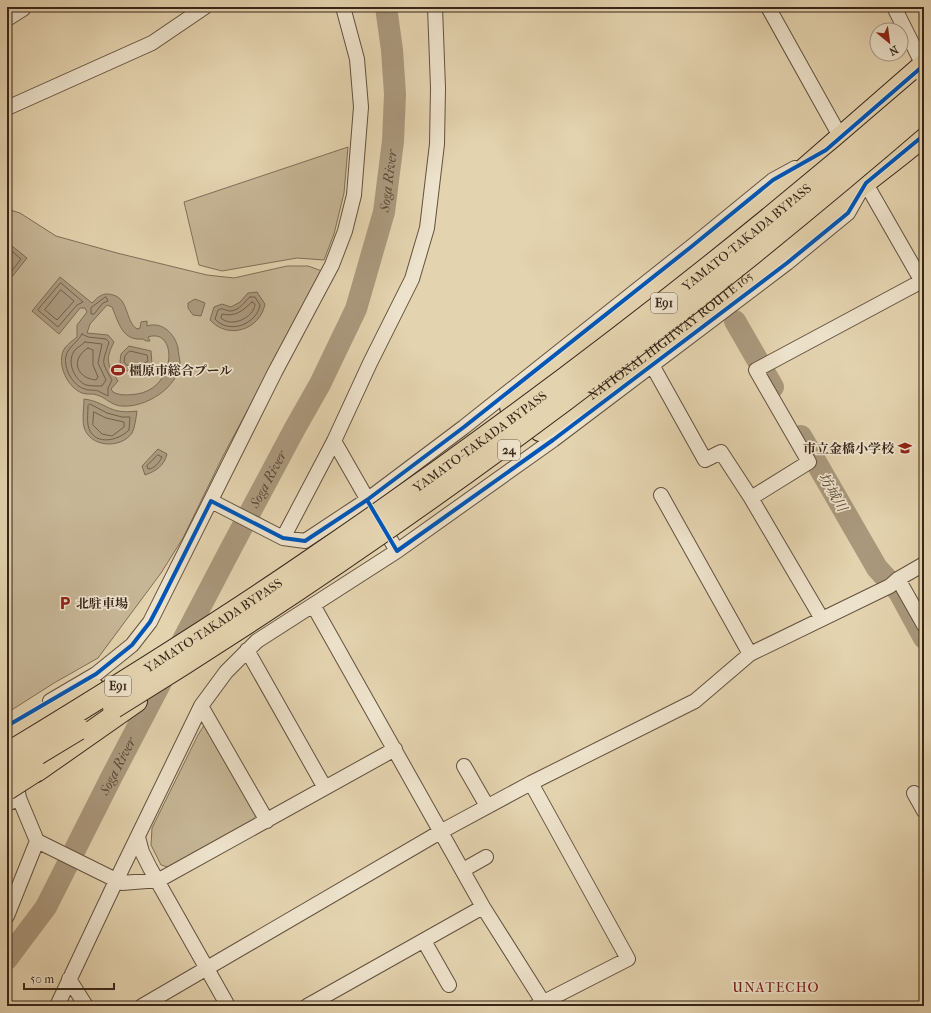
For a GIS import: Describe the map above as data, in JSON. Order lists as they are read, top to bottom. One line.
{"streets":{"highway":["YAMATO-TAKADA BYPASS","E91","NATIONAL HIGHWAY ROUTE 165","24"]},"crossings":[["YAMATO-TAKADA BYPASS","NATIONAL HIGHWAY ROUTE 165"],["YAMATO-TAKADA BYPASS","24"],["NATIONAL HIGHWAY ROUTE 165","24"]],"districts":["UNATECHO"],"water":["Soga River","坊城川"],"places":{"sports":["橿原市総合プール"],"school or university":["市立金橋小学校"],"parking":["北駐車場"]},"scale_bar":"50 m","north":"bottom right"}
